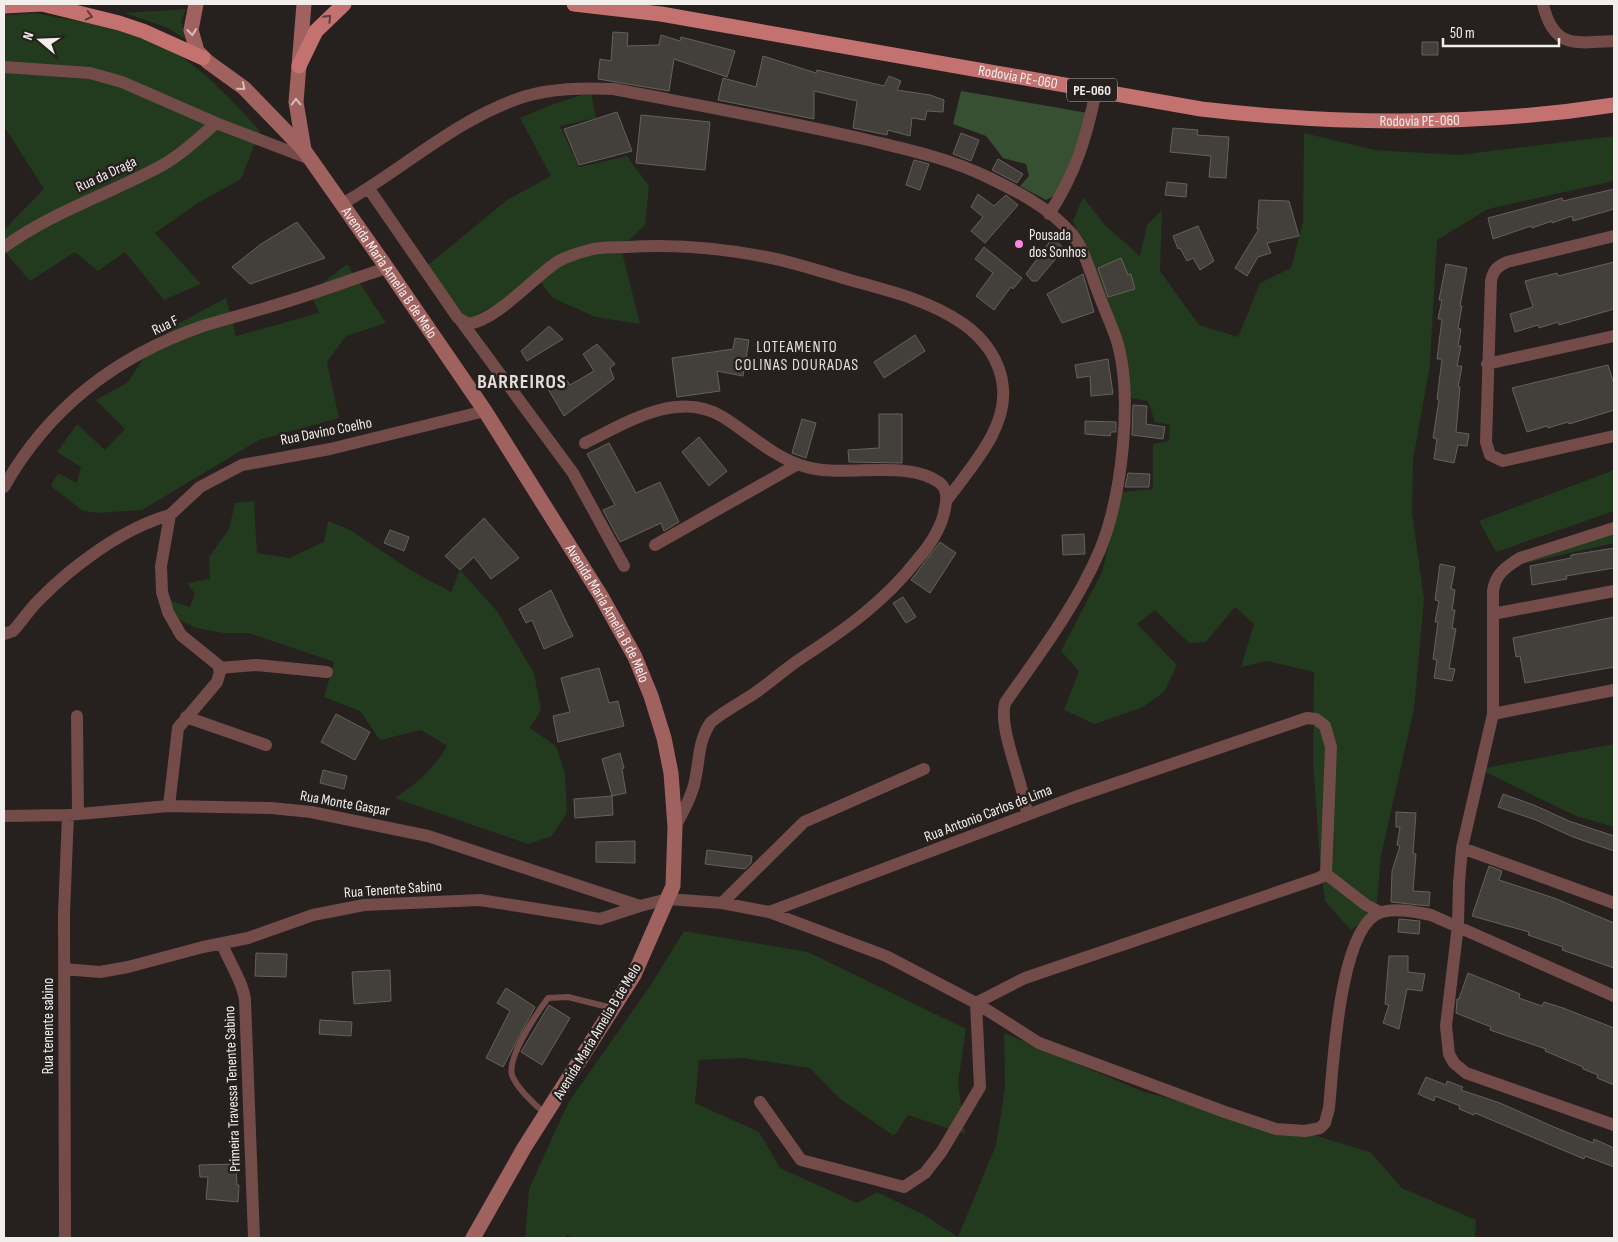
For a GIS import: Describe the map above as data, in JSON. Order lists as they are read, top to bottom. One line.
{"streets":{"main road":["Rodovia PE-060","PE-060"],"street":["Rua da Draga","Avenida Maria Amelia B de Melo","Rua F","Rua Davino Coelho","Rua Monte Gaspar","Rua Antonio Carlos de Lima","Rua Tenente Sabino","Rua tenente sabino","Primeira Travessa Tenente Sabino"]},"crossings":[["Avenida Maria Amelia B de Melo","Rua F"],["Avenida Maria Amelia B de Melo","Rua Davino Coelho"],["Rua Monte Gaspar","Rua Tenente Sabino"],["Rua Monte Gaspar","Rua tenente sabino"],["Rua Tenente Sabino","Rua tenente sabino"],["Rua Tenente Sabino","Primeira Travessa Tenente Sabino"]],"districts":["LOTEAMENTO COLINAS DOURADAS","BARREIROS"],"places":["Pousada dos Sonhos"],"scale_bar":"50 m","north":"left"}
